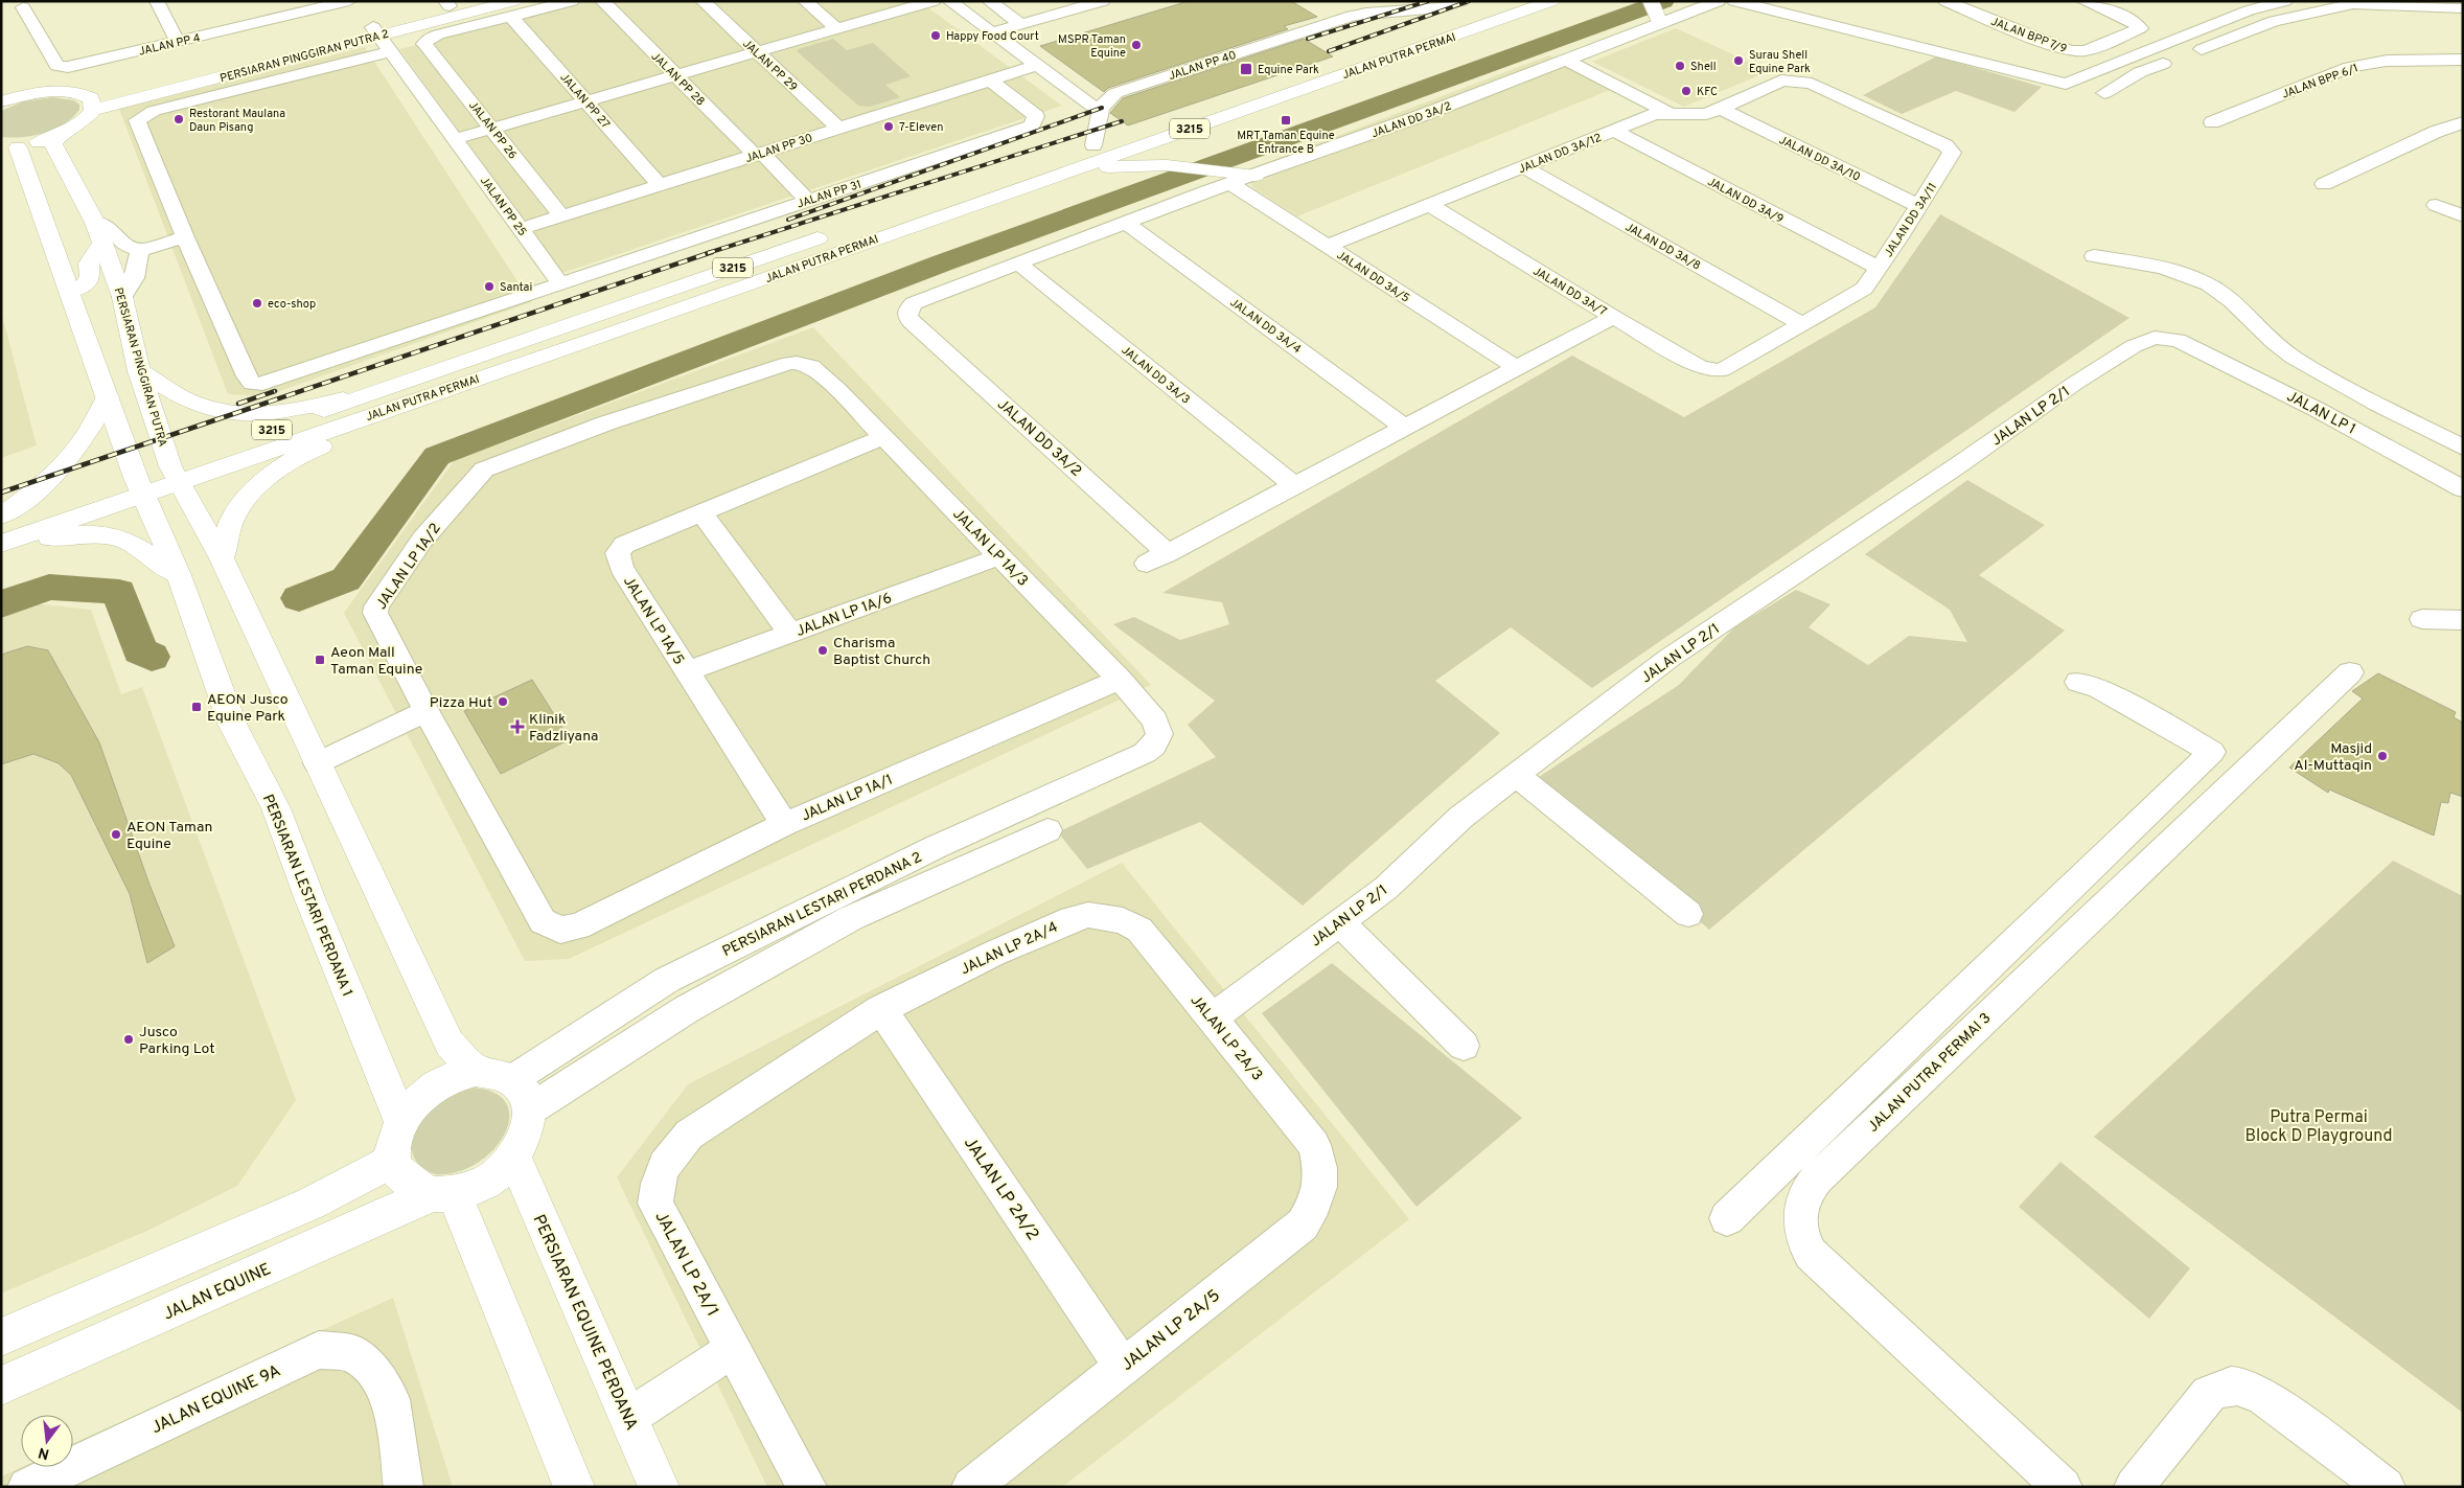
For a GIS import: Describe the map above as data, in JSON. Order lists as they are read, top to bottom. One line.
{"streets":{"street":["JALAN BPP 7/9","JALAN PP 4","PERSIARAN PINGGIRAN PUTRA 2","JALAN PUTRA PERMAI","JALAN PP 29","JALAN PP 40","JALAN PP 28","JALAN BPP 6/1","JALAN PP 27","JALAN DD 3A/2","3215","JALAN PP 26","JALAN PP 30","JALAN DD 3A/12","JALAN DD 3A/10","JALAN PP 31","JALAN DD 3A/9","JALAN PP 25","JALAN DD 3A/11","JALAN DD 3A/8","JALAN DD 3A/5","JALAN DD 3A/7","JALAN DD 3A/4","PERSIARAN PINGGIRAN PUTRA","JALAN DD 3A/3","JALAN LP 1","JALAN LP 2/1","JALAN LP 1A/3","JALAN LP 1A/2","JALAN LP 1A/6","JALAN LP 1A/5","JALAN LP 1A/1","PERSIARAN LESTARI PERDANA 1","PERSIARAN LESTARI PERDANA 2","JALAN LP 2A/4","JALAN LP 2A/3","JALAN PUTRA PERMAI 3","JALAN LP 2A/2","JALAN LP 2A/1","JALAN EQUINE","PERSIARAN EQUINE PERDANA","JALAN LP 2A/5","JALAN EQUINE 9A"]},"crossings":[["PERSIARAN PINGGIRAN PUTRA 2","JALAN PP 27"],["PERSIARAN PINGGIRAN PUTRA 2","JALAN PP 26"],["PERSIARAN PINGGIRAN PUTRA 2","JALAN PP 25"],["JALAN PUTRA PERMAI","PERSIARAN PINGGIRAN PUTRA"],["JALAN PUTRA PERMAI","PERSIARAN LESTARI PERDANA 1"],["JALAN PP 29","JALAN PP 30"],["JALAN PP 28","JALAN PP 30"],["JALAN PP 28","JALAN PP 31"],["JALAN PP 27","JALAN PP 26"],["JALAN PP 27","JALAN PP 30"],["JALAN DD 3A/2","JALAN DD 3A/3"],["JALAN PP 26","JALAN PP 30"],["JALAN PP 30","JALAN PP 31"],["JALAN PP 30","JALAN PP 25"],["JALAN DD 3A/12","JALAN DD 3A/10"],["JALAN DD 3A/12","JALAN DD 3A/9"],["JALAN DD 3A/12","JALAN DD 3A/11"],["JALAN DD 3A/12","JALAN DD 3A/8"],["JALAN DD 3A/12","JALAN DD 3A/5"],["JALAN DD 3A/12","JALAN DD 3A/7"],["JALAN DD 3A/10","JALAN DD 3A/11"],["JALAN PP 31","JALAN PP 25"],["JALAN DD 3A/9","JALAN DD 3A/11"],["JALAN DD 3A/11","JALAN DD 3A/8"],["JALAN DD 3A/11","JALAN DD 3A/7"],["JALAN LP 1","JALAN LP 2/1"],["JALAN LP 2/1","JALAN LP 2A/3"],["JALAN LP 1A/3","JALAN LP 1A/2"],["JALAN LP 1A/3","JALAN LP 1A/6"],["JALAN LP 1A/3","JALAN LP 1A/5"],["JALAN LP 1A/3","JALAN LP 1A/1"],["JALAN LP 1A/3","PERSIARAN LESTARI PERDANA 2"],["JALAN LP 1A/2","JALAN LP 1A/1"],["JALAN LP 1A/6","JALAN LP 1A/5"],["JALAN LP 1A/5","JALAN LP 1A/1"],["PERSIARAN LESTARI PERDANA 1","PERSIARAN LESTARI PERDANA 2"],["PERSIARAN LESTARI PERDANA 1","JALAN EQUINE"],["PERSIARAN LESTARI PERDANA 1","PERSIARAN EQUINE PERDANA"],["PERSIARAN LESTARI PERDANA 2","JALAN EQUINE"],["PERSIARAN LESTARI PERDANA 2","PERSIARAN EQUINE PERDANA"],["JALAN LP 2A/4","JALAN LP 2A/3"],["JALAN LP 2A/4","JALAN LP 2A/2"],["JALAN LP 2A/4","JALAN LP 2A/1"],["JALAN LP 2A/3","JALAN LP 2A/5"],["JALAN LP 2A/2","JALAN LP 2A/1"],["JALAN LP 2A/2","JALAN LP 2A/5"],["JALAN EQUINE","PERSIARAN EQUINE PERDANA"]],"parks":["Putra Permai Block D Playground"],"places":{"other":["Happy Food Court","MSPR Taman Equine","Surau Shell Equine Park","Shell","KFC","Restorant Maulana Daun Pisang","7-Eleven","Santai","eco-shop","Charisma Baptist Church","Pizza Hut","Masjid Al-Muttaqin","AEON Taman Equine","Jusco Parking Lot"],"transit":["Equine Park","MRT Taman Equine Entrance B","Aeon Mall Taman Equine","AEON Jusco Equine Park"],"health":["Klinik Fadzliyana"]},"north":"bottom"}
